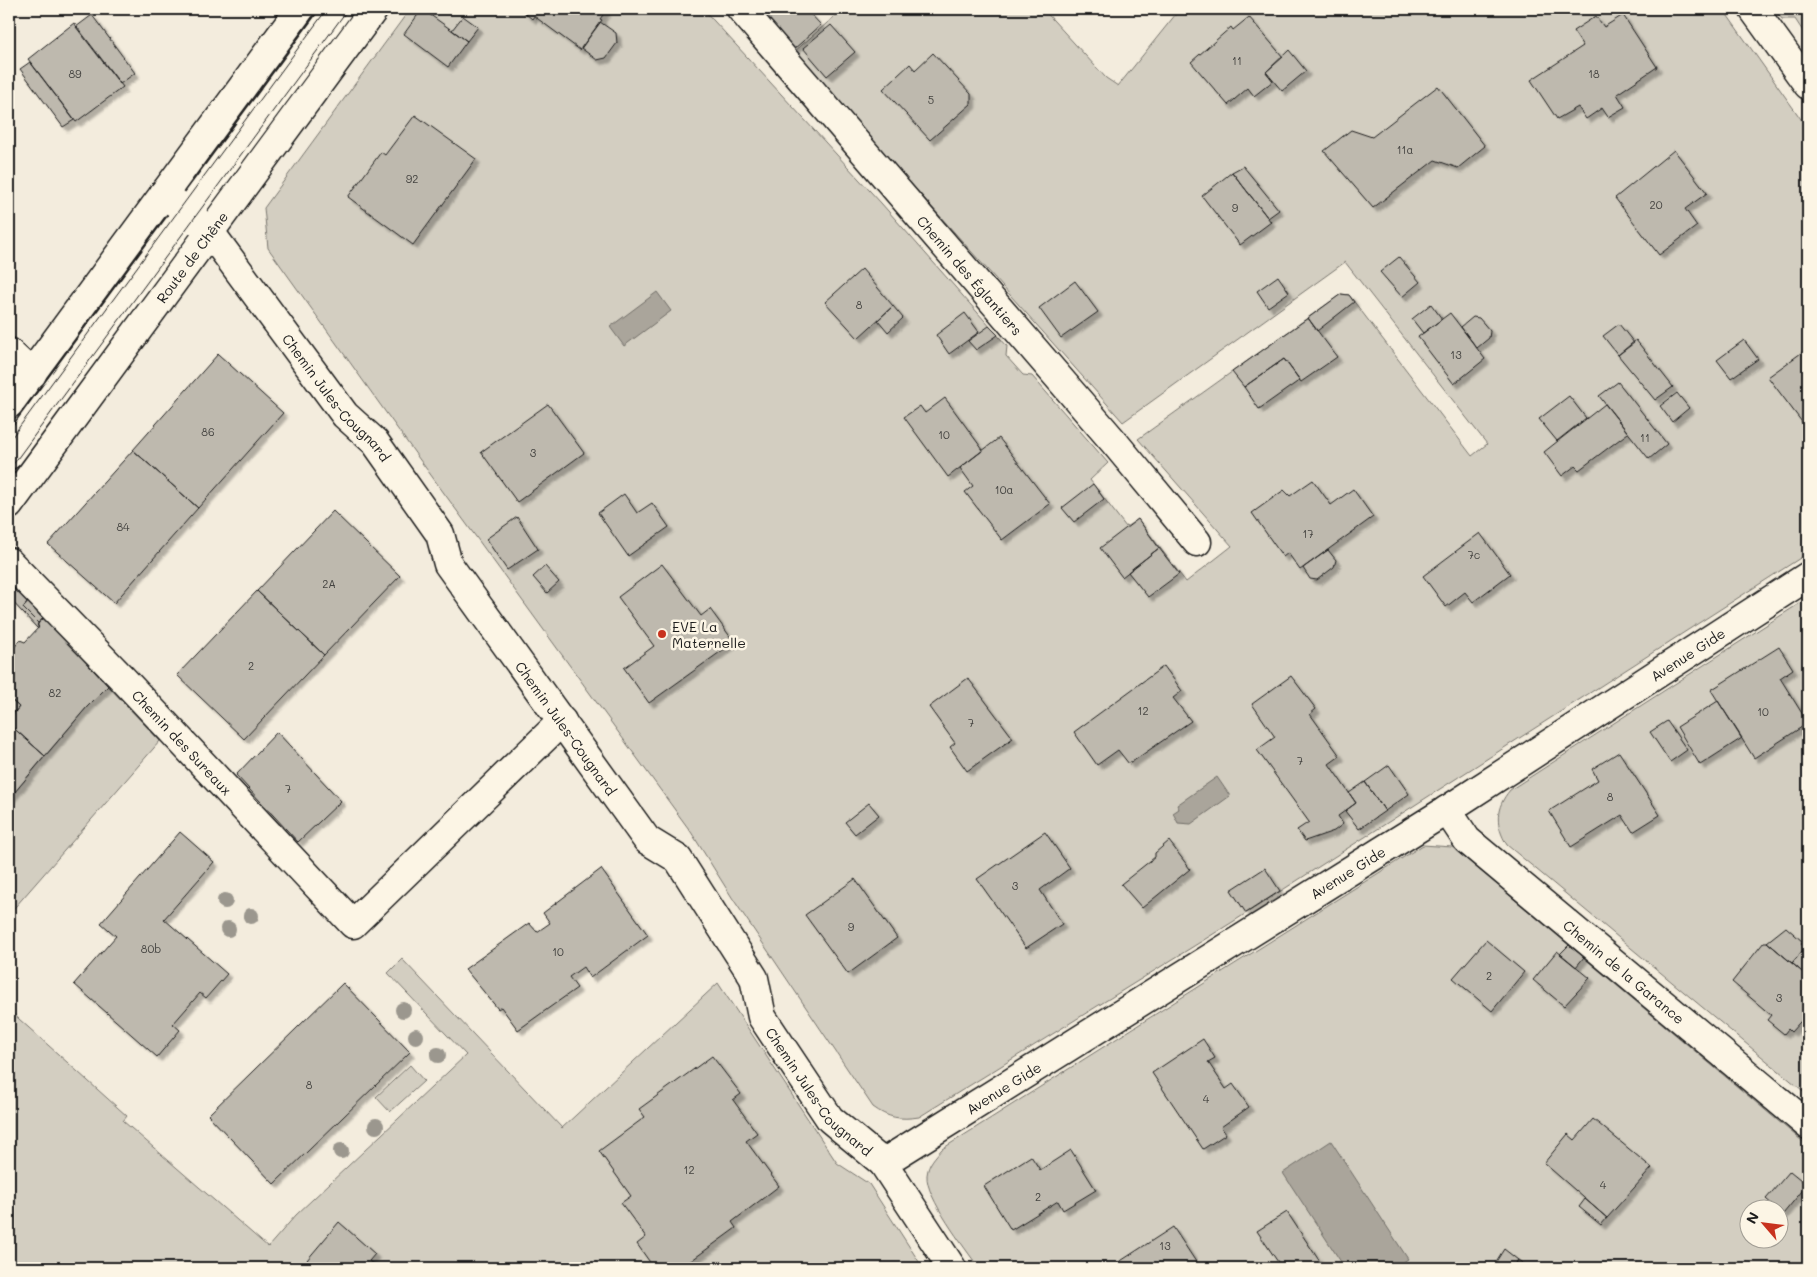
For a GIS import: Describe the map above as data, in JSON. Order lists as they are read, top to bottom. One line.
{"streets":{"street":["Route de Chêne","Chemin des Églantiers","Chemin Jules-Cougnard","Avenue Gide","Chemin des Sureaux","Chemin de la Garance"]},"crossings":[["Route de Chêne","Chemin Jules-Cougnard"],["Chemin Jules-Cougnard","Avenue Gide"],["Chemin Jules-Cougnard","Chemin des Sureaux"],["Avenue Gide","Chemin de la Garance"]],"places":["EVE La Maternelle"],"house_numbers":["11","89","18","5","11a","92","20","9","8","13","86","10","11","3","10a","84","17","7c","2A","2","82","12","10","7","7","7","8","3","9","80b","10","2","3","8","4","12","4","2","13"],"north":"top left"}
